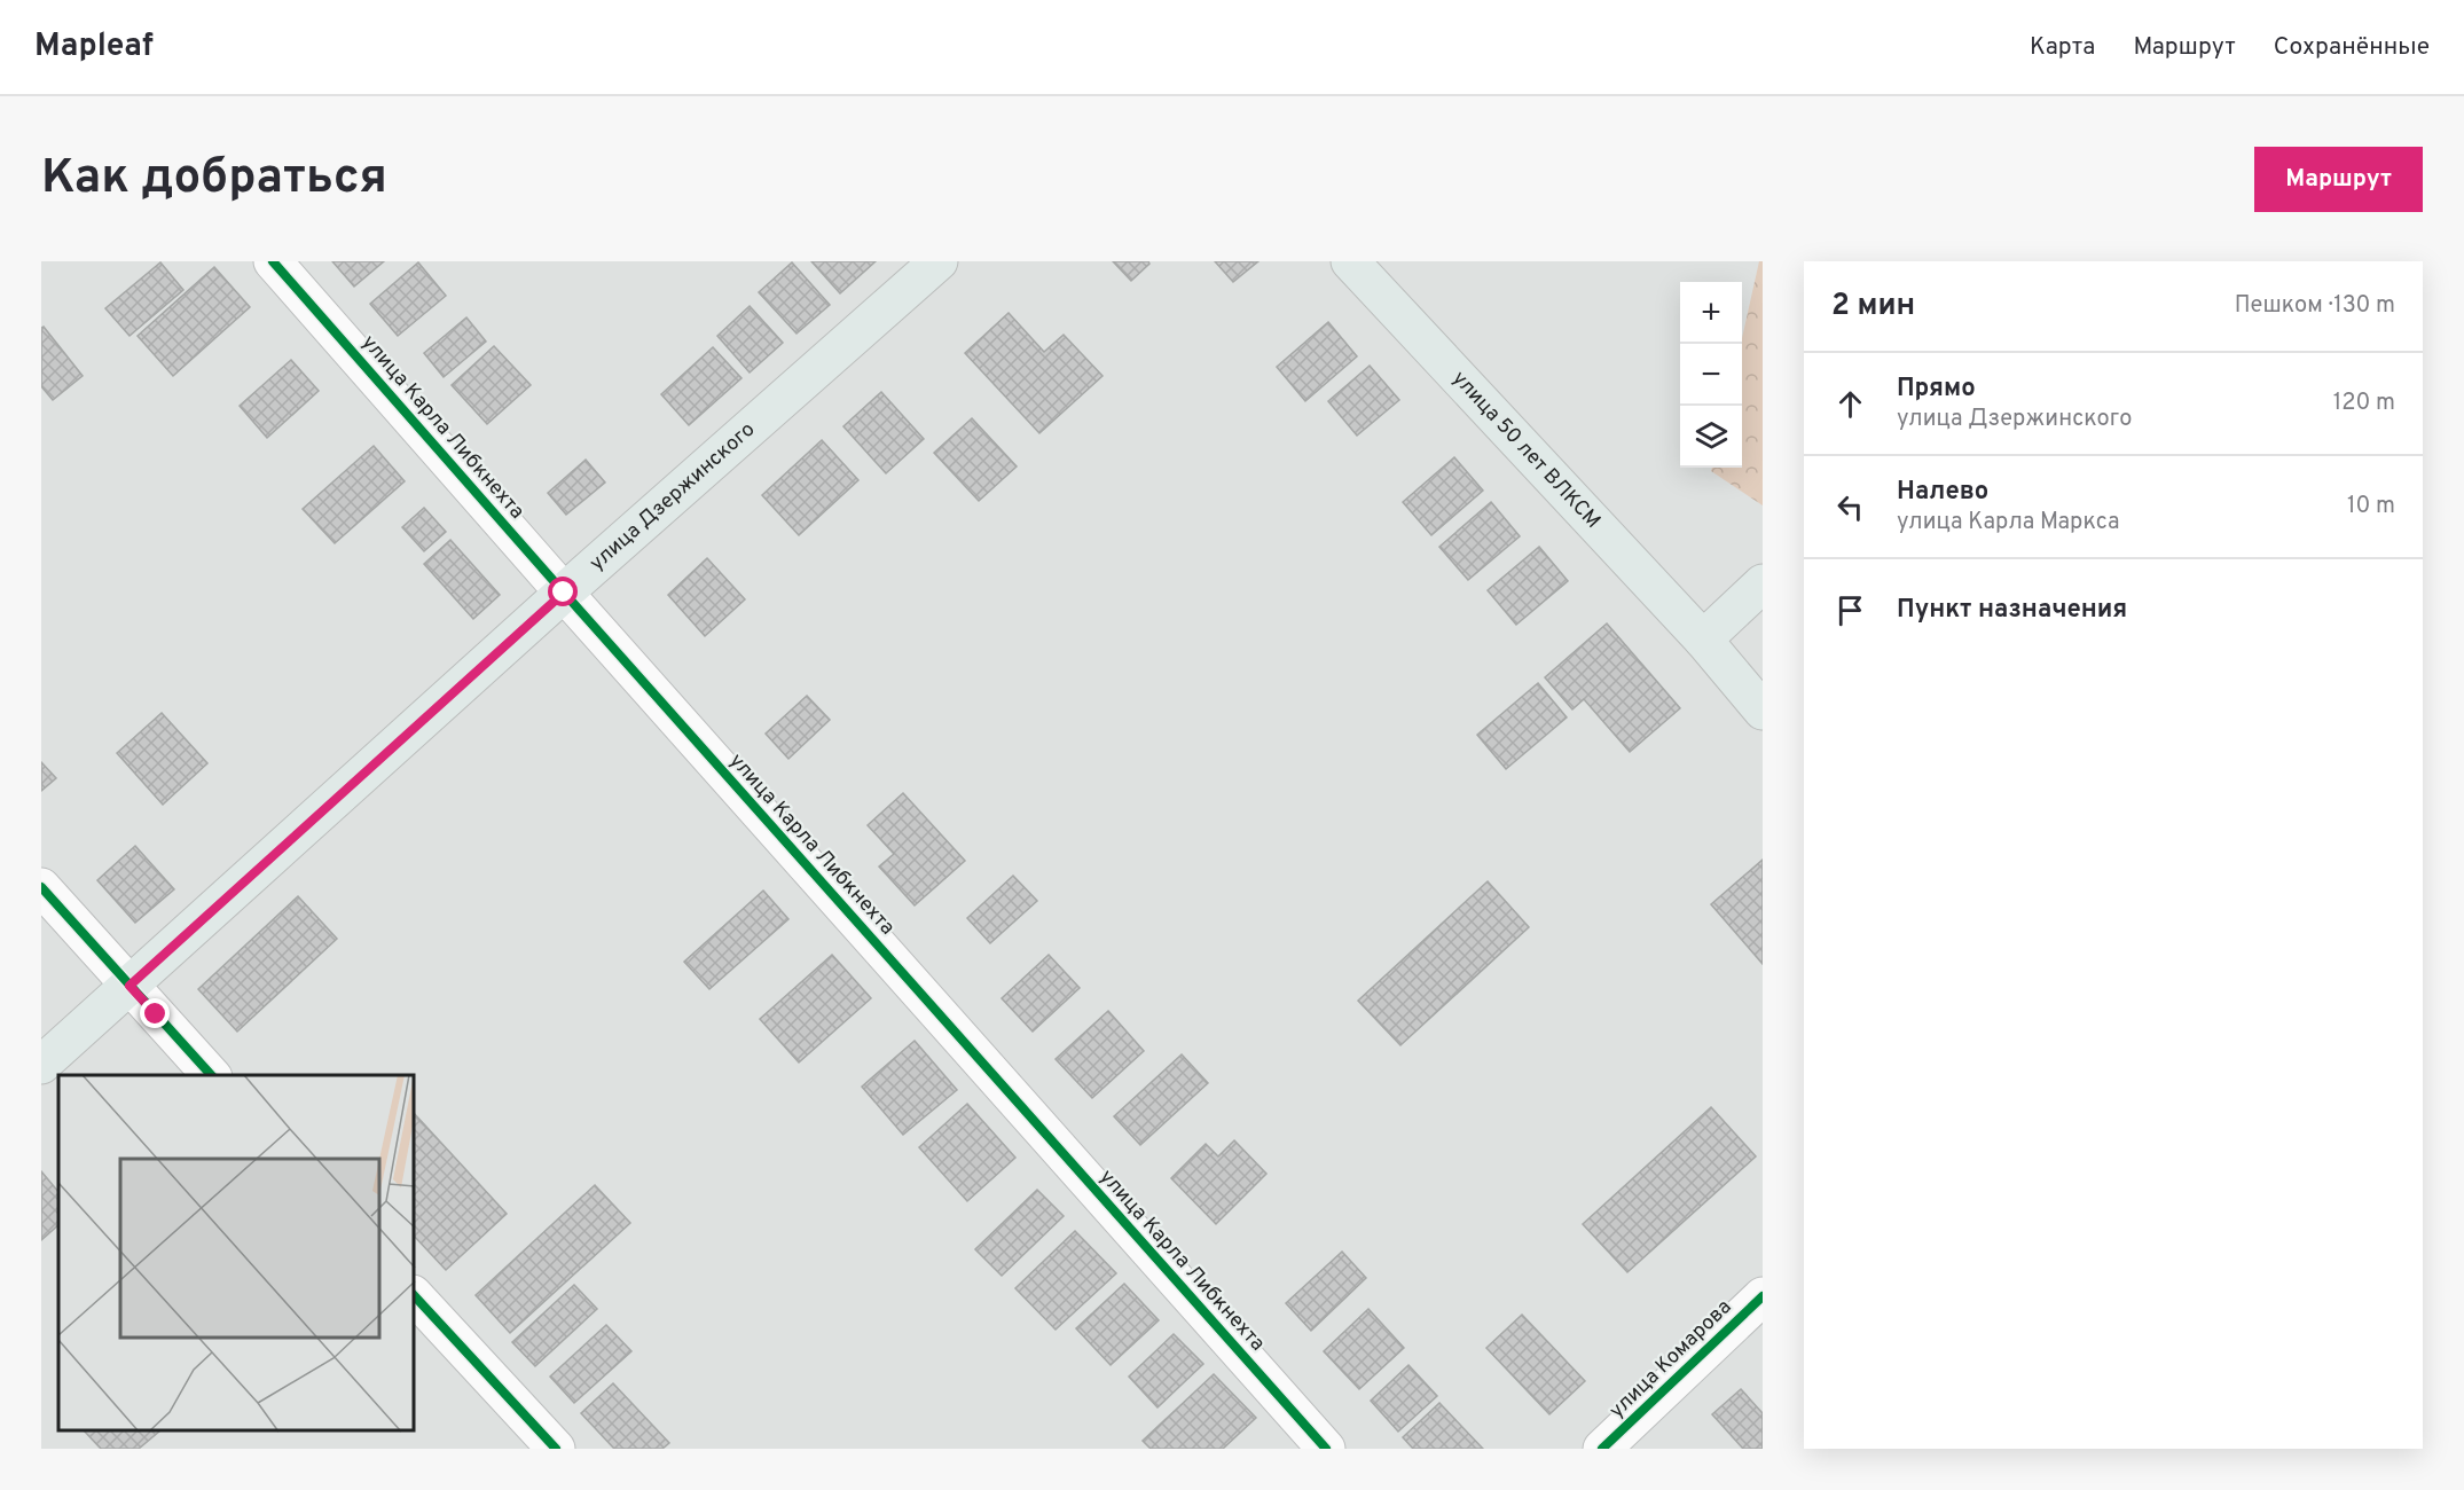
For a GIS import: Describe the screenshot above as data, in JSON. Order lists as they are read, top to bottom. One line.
{"streets":{"main road":["улица 50 лет ВЛКСМ","улица Дзержинского"],"street":["улица Карла Либкнехта","улица Комарова"]},"crossings":[["улица Карла Либкнехта","улица Дзержинского"]],"page":{"header":"Mapleaf","nav":["Карта","Маршрут","Сохранённые"],"buttons":"Маршрут","title":"Как добраться","heading":["2 мин","Пешком · 130 m"],"map_buttons":["+","−"],"list":[["Прямо","улица Дзержинского","120 m"],["Налево","улица Карла Маркса","10 m"],"Пункт назначения"]}}
